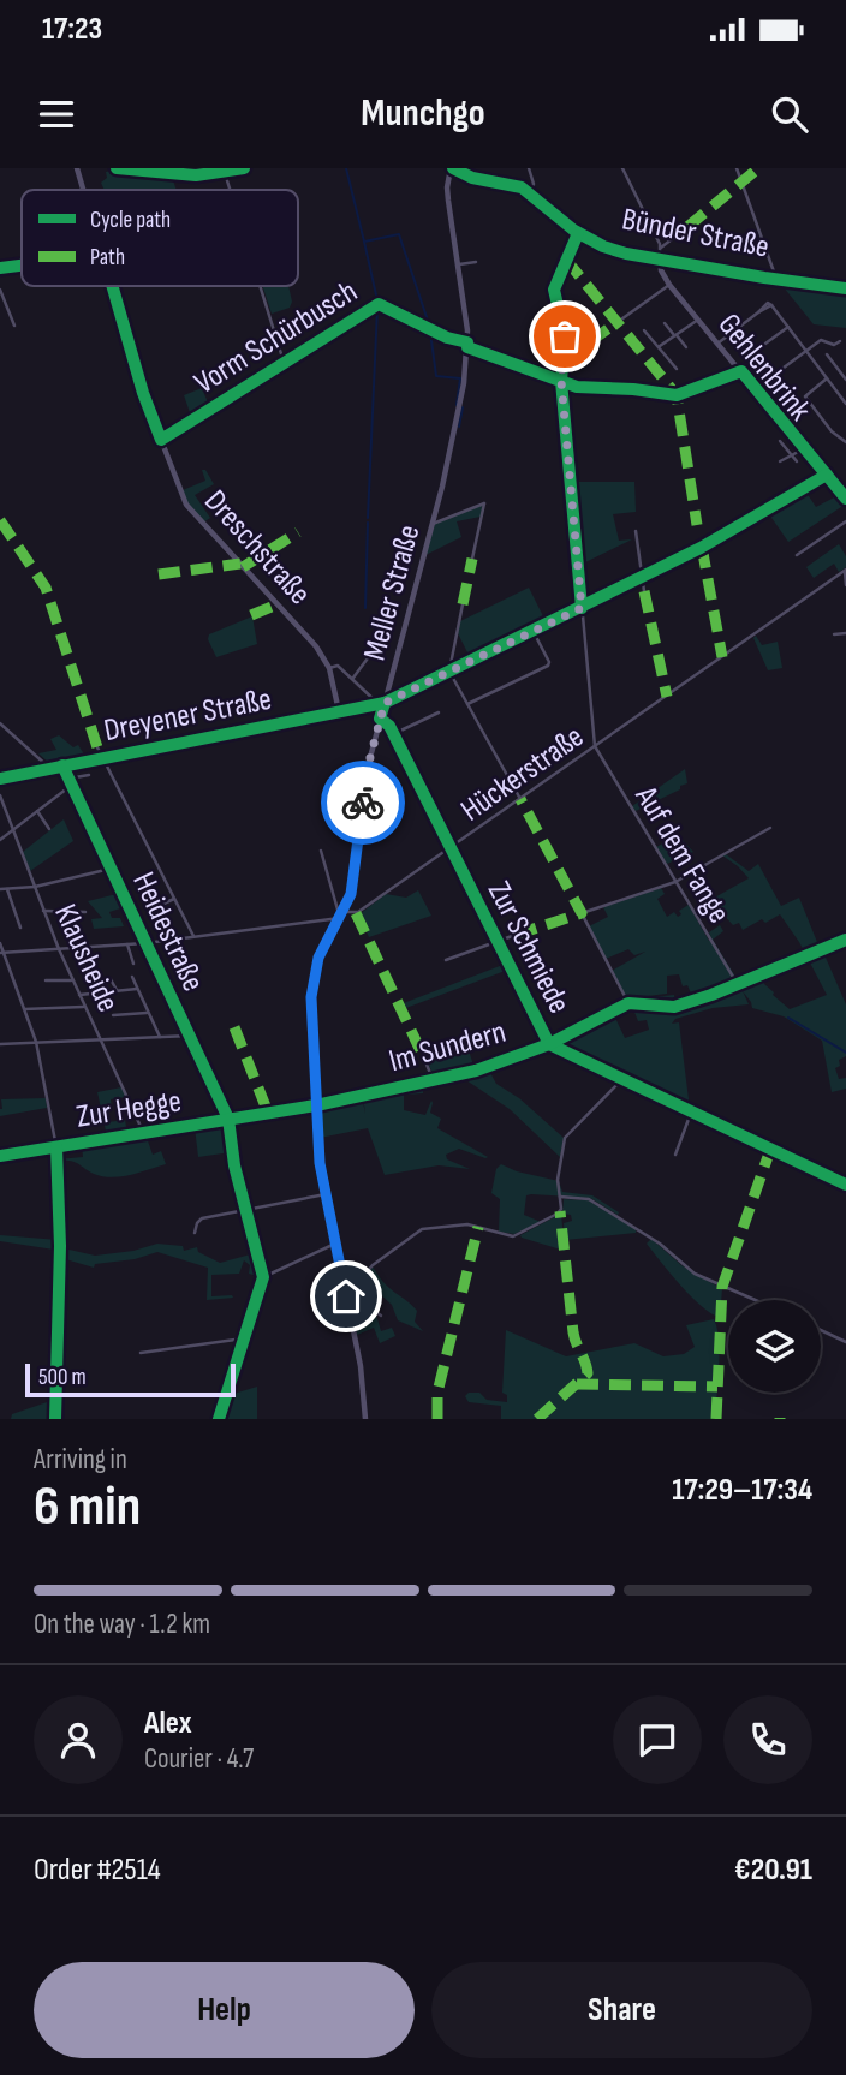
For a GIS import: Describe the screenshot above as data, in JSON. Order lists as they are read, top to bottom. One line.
{"streets":{"street":["Bünder Straße","Vorm Schürbusch","Gehlenbrink","Dreschstraße","Meller Straße","Dreyener Straße","Hückerstraße","Auf dem Fange","Heidestraße","Zur Schmiede","Klausheide","Im Sundern","Zur Hegge"]},"crossings":[["Bünder Straße","Gehlenbrink"],["Bünder Straße","Meller Straße"],["Vorm Schürbusch","Dreschstraße"],["Vorm Schürbusch","Meller Straße"],["Dreschstraße","Dreyener Straße"],["Meller Straße","Dreyener Straße"],["Meller Straße","Hückerstraße"],["Meller Straße","Zur Schmiede"],["Meller Straße","Im Sundern"],["Meller Straße","Zur Hegge"],["Dreyener Straße","Heidestraße"],["Hückerstraße","Auf dem Fange"],["Hückerstraße","Heidestraße"],["Hückerstraße","Zur Schmiede"],["Hückerstraße","Klausheide"],["Heidestraße","Zur Hegge"],["Zur Schmiede","Im Sundern"],["Klausheide","Zur Hegge"],["Im Sundern","Zur Hegge"]],"legend":["Cycle path","Path"],"scale_bar":"500 m","page":{"status":"17:23","header":"Munchgo","scale":"500 m","heading":["6 min","Arriving in","17:29–17:34"],"panel":["Alex","Courier · 4.7","Order #2514","€20.91"],"bar":"On the way · 1.2 km","buttons":["Help","Share"]}}
